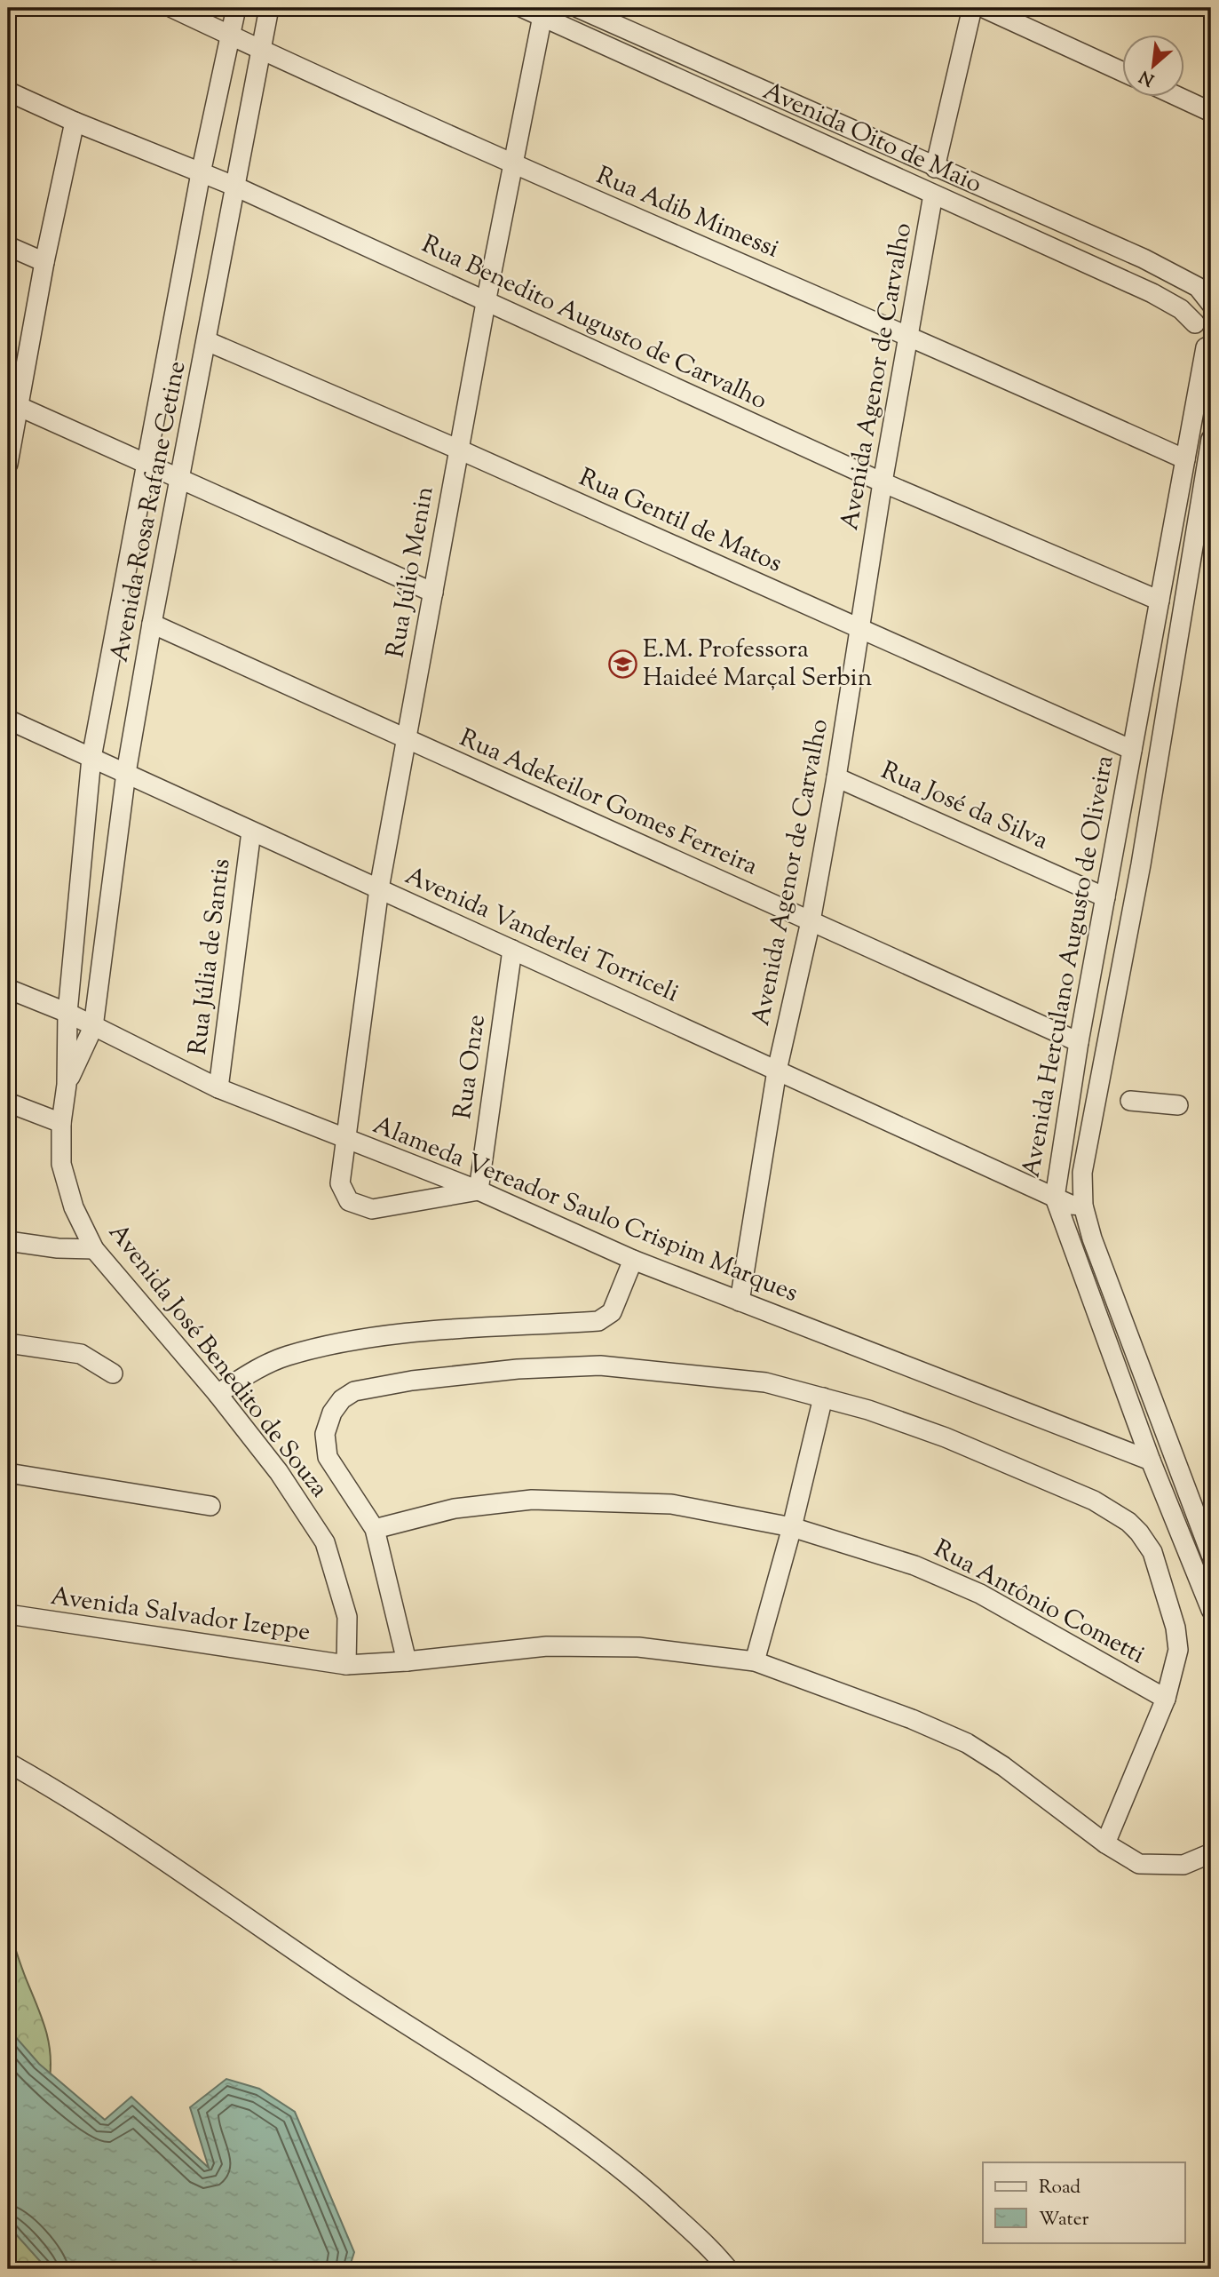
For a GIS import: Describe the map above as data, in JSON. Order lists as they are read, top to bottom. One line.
{"streets":{"street":["Avenida Oito de Maio","Rua Adib Mimessi","Rua Benedito Augusto de Carvalho","Avenida Agenor de Carvalho","Avenida Rosa Rafane Cetine","Rua Gentil de Matos","Rua Júlio Menin","Rua Adekeilor Gomes Ferreira","Rua José da Silva","Avenida Vanderlei Torriceli","Rua Júlia de Santis","Avenida Herculano Augusto de Oliveira","Rua Onze","Alameda Vereador Saulo Crispim Marques","Avenida José Benedito de Souza","Rua Antônio Cometti","Avenida Salvador Izeppe"]},"crossings":[["Avenida Oito de Maio","Avenida Agenor de Carvalho"],["Avenida Oito de Maio","Rua Júlio Menin"],["Avenida Oito de Maio","Avenida Herculano Augusto de Oliveira"],["Rua Adib Mimessi","Avenida Agenor de Carvalho"],["Rua Adib Mimessi","Avenida Rosa Rafane Cetine"],["Rua Adib Mimessi","Rua Júlio Menin"],["Rua Adib Mimessi","Avenida Herculano Augusto de Oliveira"],["Rua Benedito Augusto de Carvalho","Avenida Agenor de Carvalho"],["Rua Benedito Augusto de Carvalho","Avenida Rosa Rafane Cetine"],["Rua Benedito Augusto de Carvalho","Rua Júlio Menin"],["Rua Benedito Augusto de Carvalho","Avenida Herculano Augusto de Oliveira"],["Avenida Agenor de Carvalho","Rua Gentil de Matos"],["Avenida Agenor de Carvalho","Rua Adekeilor Gomes Ferreira"],["Avenida Agenor de Carvalho","Rua José da Silva"],["Avenida Agenor de Carvalho","Avenida Vanderlei Torriceli"],["Avenida Agenor de Carvalho","Alameda Vereador Saulo Crispim Marques"],["Avenida Rosa Rafane Cetine","Rua Gentil de Matos"],["Avenida Rosa Rafane Cetine","Rua Adekeilor Gomes Ferreira"],["Avenida Rosa Rafane Cetine","Avenida Vanderlei Torriceli"],["Avenida Rosa Rafane Cetine","Alameda Vereador Saulo Crispim Marques"],["Avenida Rosa Rafane Cetine","Avenida José Benedito de Souza"],["Rua Gentil de Matos","Rua Júlio Menin"],["Rua Gentil de Matos","Avenida Herculano Augusto de Oliveira"],["Rua Júlio Menin","Rua Adekeilor Gomes Ferreira"],["Rua Júlio Menin","Avenida Vanderlei Torriceli"],["Rua Júlio Menin","Rua Onze"],["Rua Júlio Menin","Alameda Vereador Saulo Crispim Marques"],["Rua Adekeilor Gomes Ferreira","Avenida Herculano Augusto de Oliveira"],["Rua José da Silva","Avenida Herculano Augusto de Oliveira"],["Avenida Vanderlei Torriceli","Rua Júlia de Santis"],["Avenida Vanderlei Torriceli","Avenida Herculano Augusto de Oliveira"],["Avenida Vanderlei Torriceli","Rua Onze"],["Rua Júlia de Santis","Alameda Vereador Saulo Crispim Marques"],["Avenida Herculano Augusto de Oliveira","Alameda Vereador Saulo Crispim Marques"],["Rua Onze","Alameda Vereador Saulo Crispim Marques"],["Alameda Vereador Saulo Crispim Marques","Avenida José Benedito de Souza"],["Avenida José Benedito de Souza","Avenida Salvador Izeppe"]],"places":{"school or university":["E.M. Professora Haideé Marçal Serbin"]},"legend":["Road","Water"],"north":"bottom left"}
